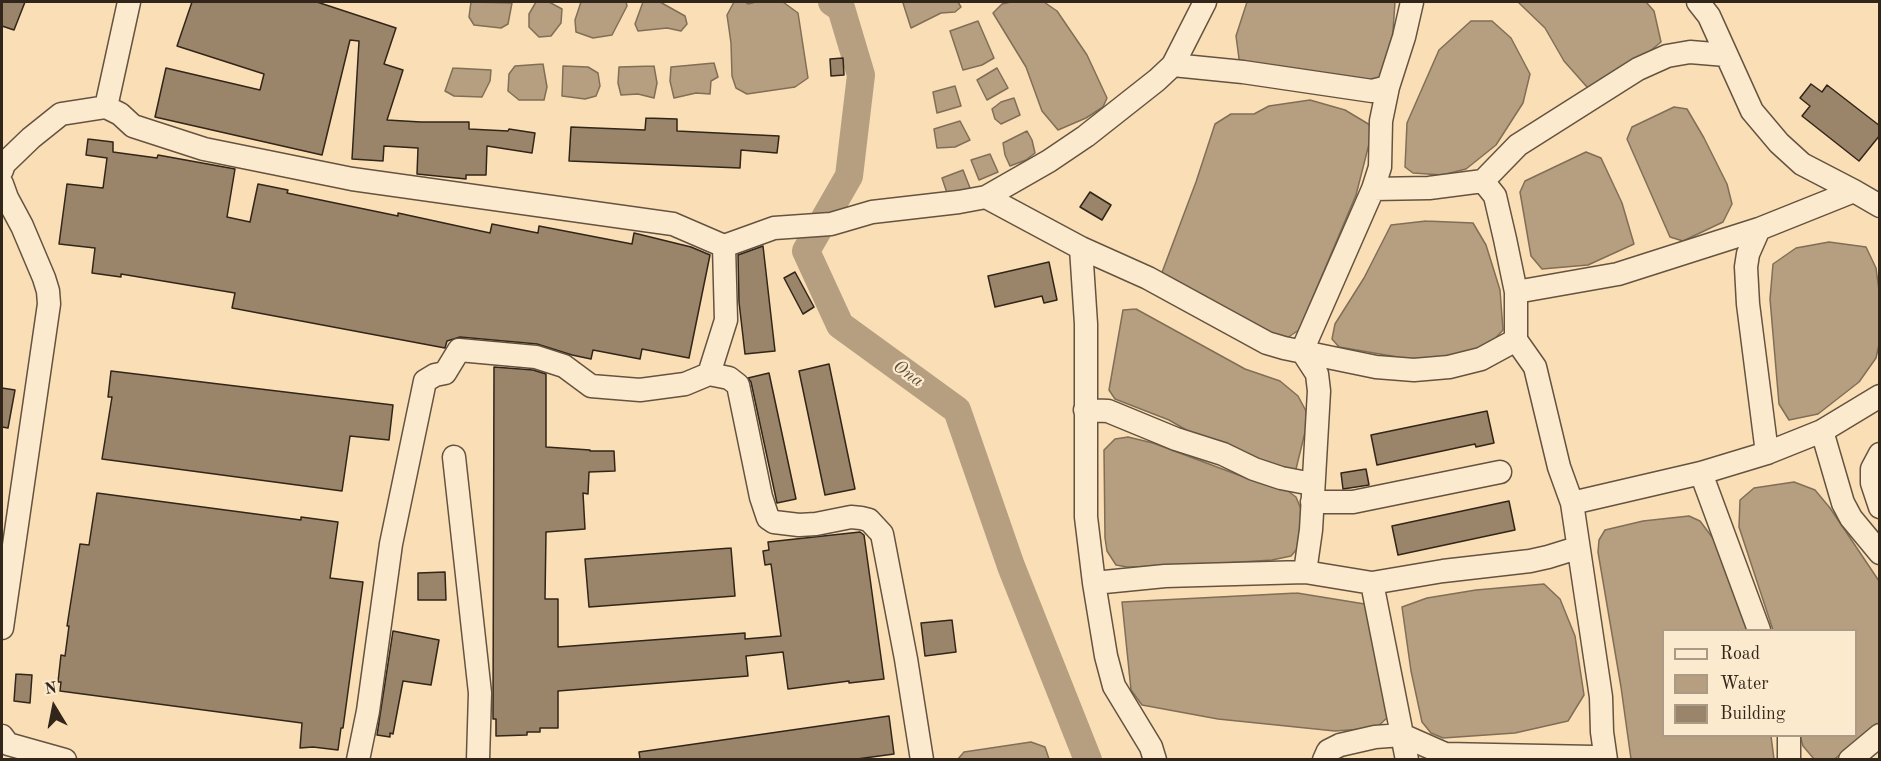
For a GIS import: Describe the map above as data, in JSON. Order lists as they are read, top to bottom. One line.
{"water":["Ona"],"legend":["Road","Water","Building"],"north":"top"}
